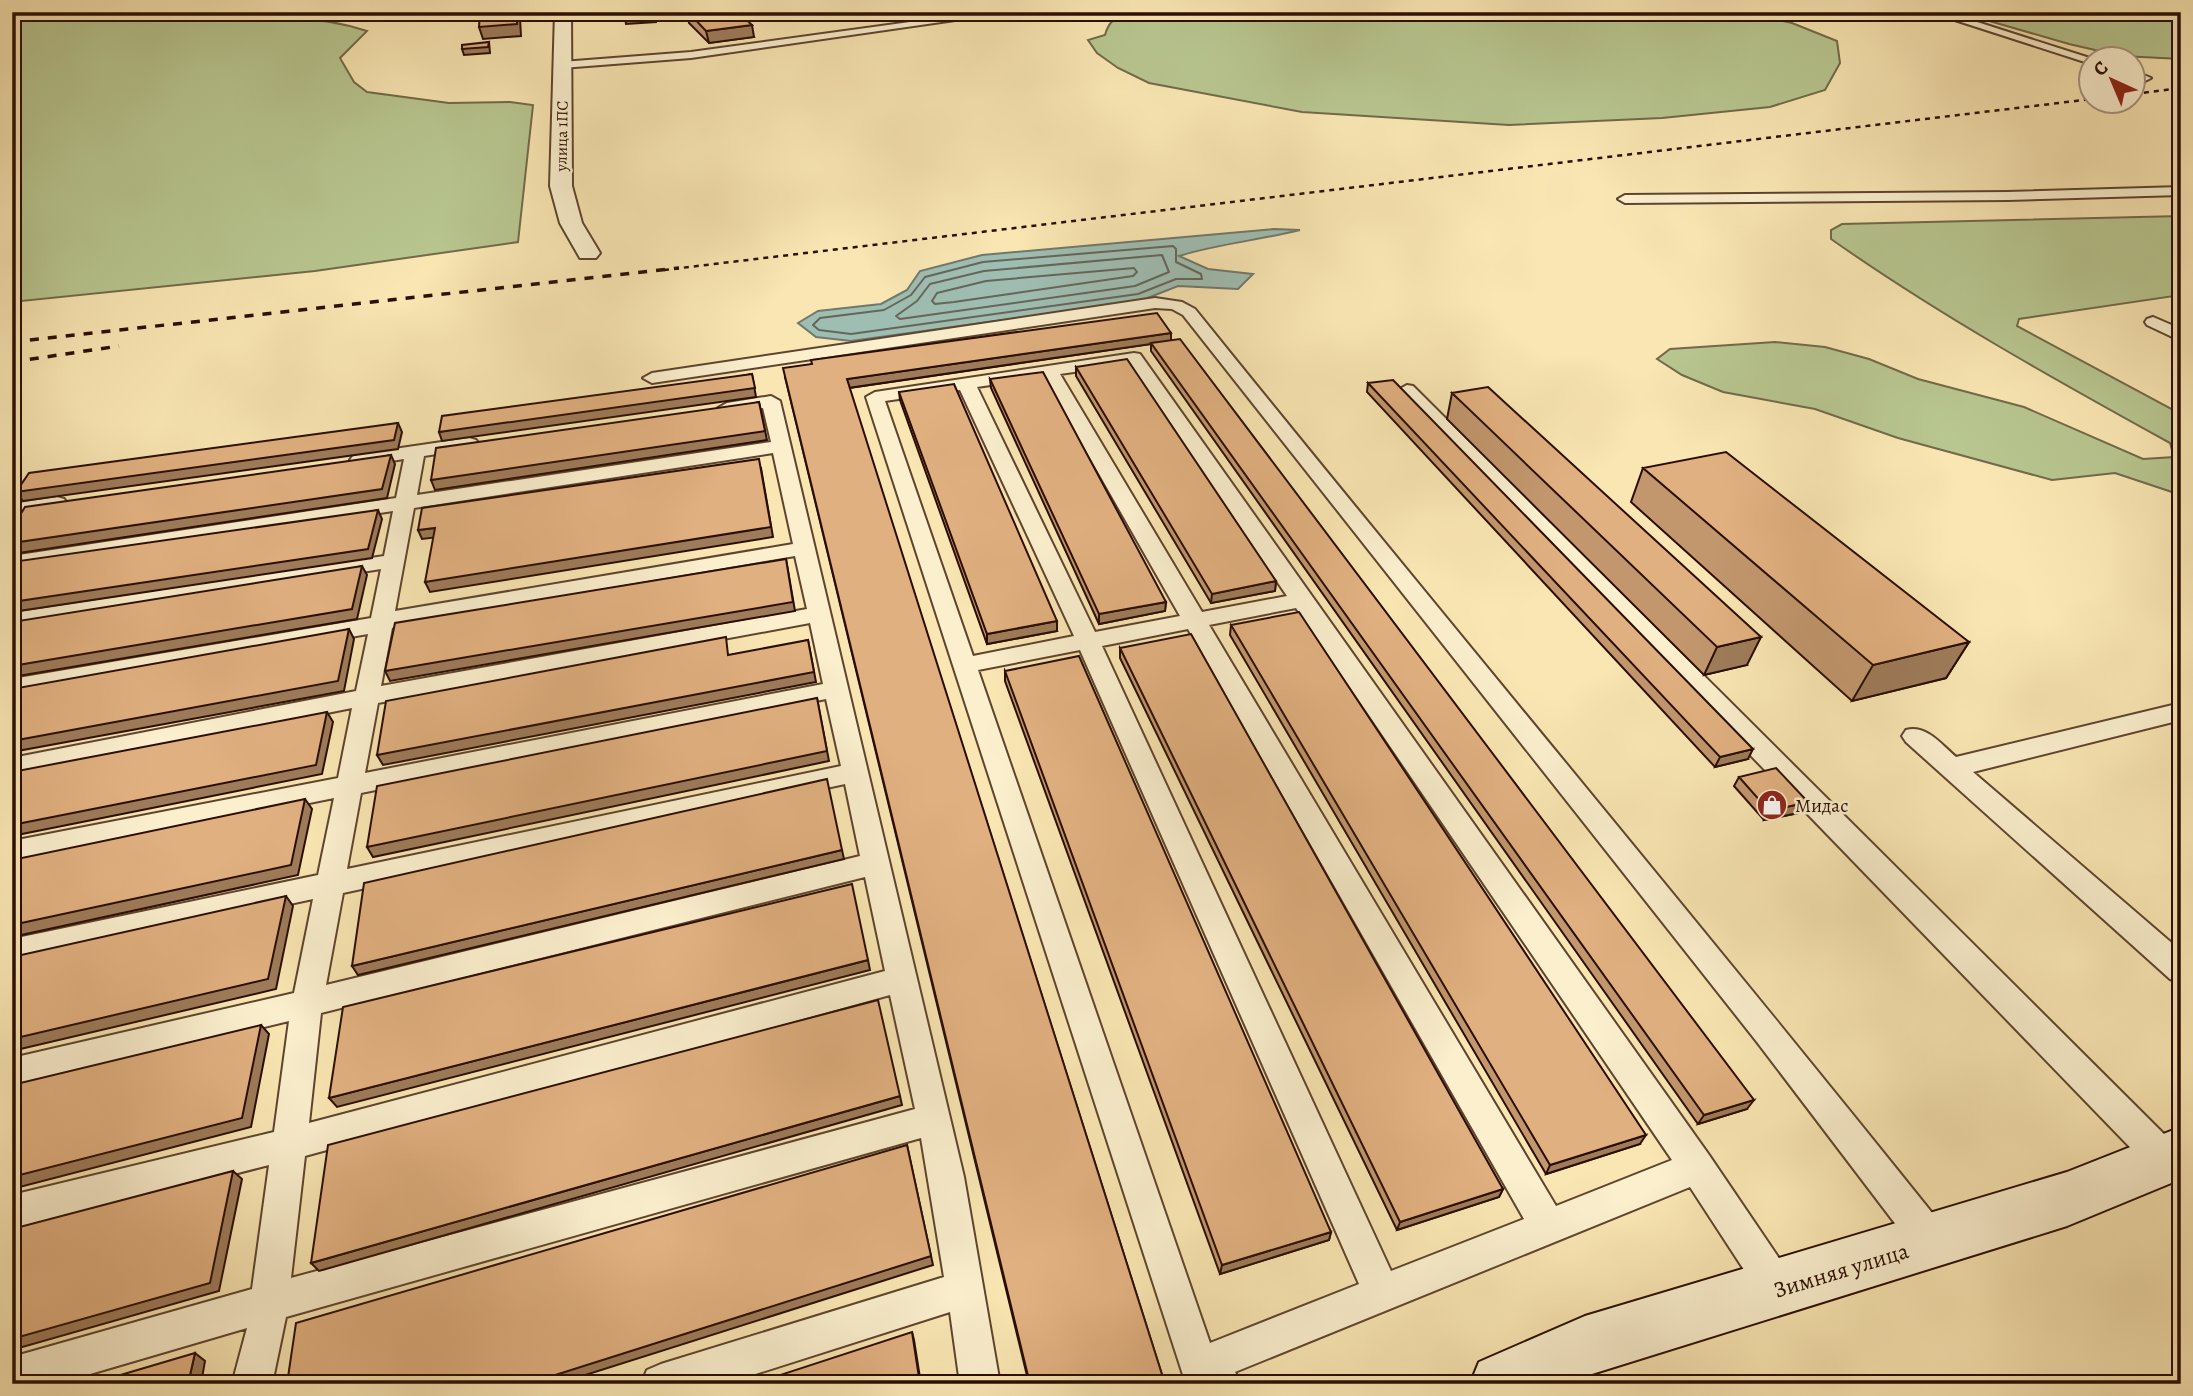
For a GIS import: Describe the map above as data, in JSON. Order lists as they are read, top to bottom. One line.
{"streets":{"street":["улица 1ПС","Зимняя улица"]},"places":{"shop":["Мидас"]},"north":"top left"}
